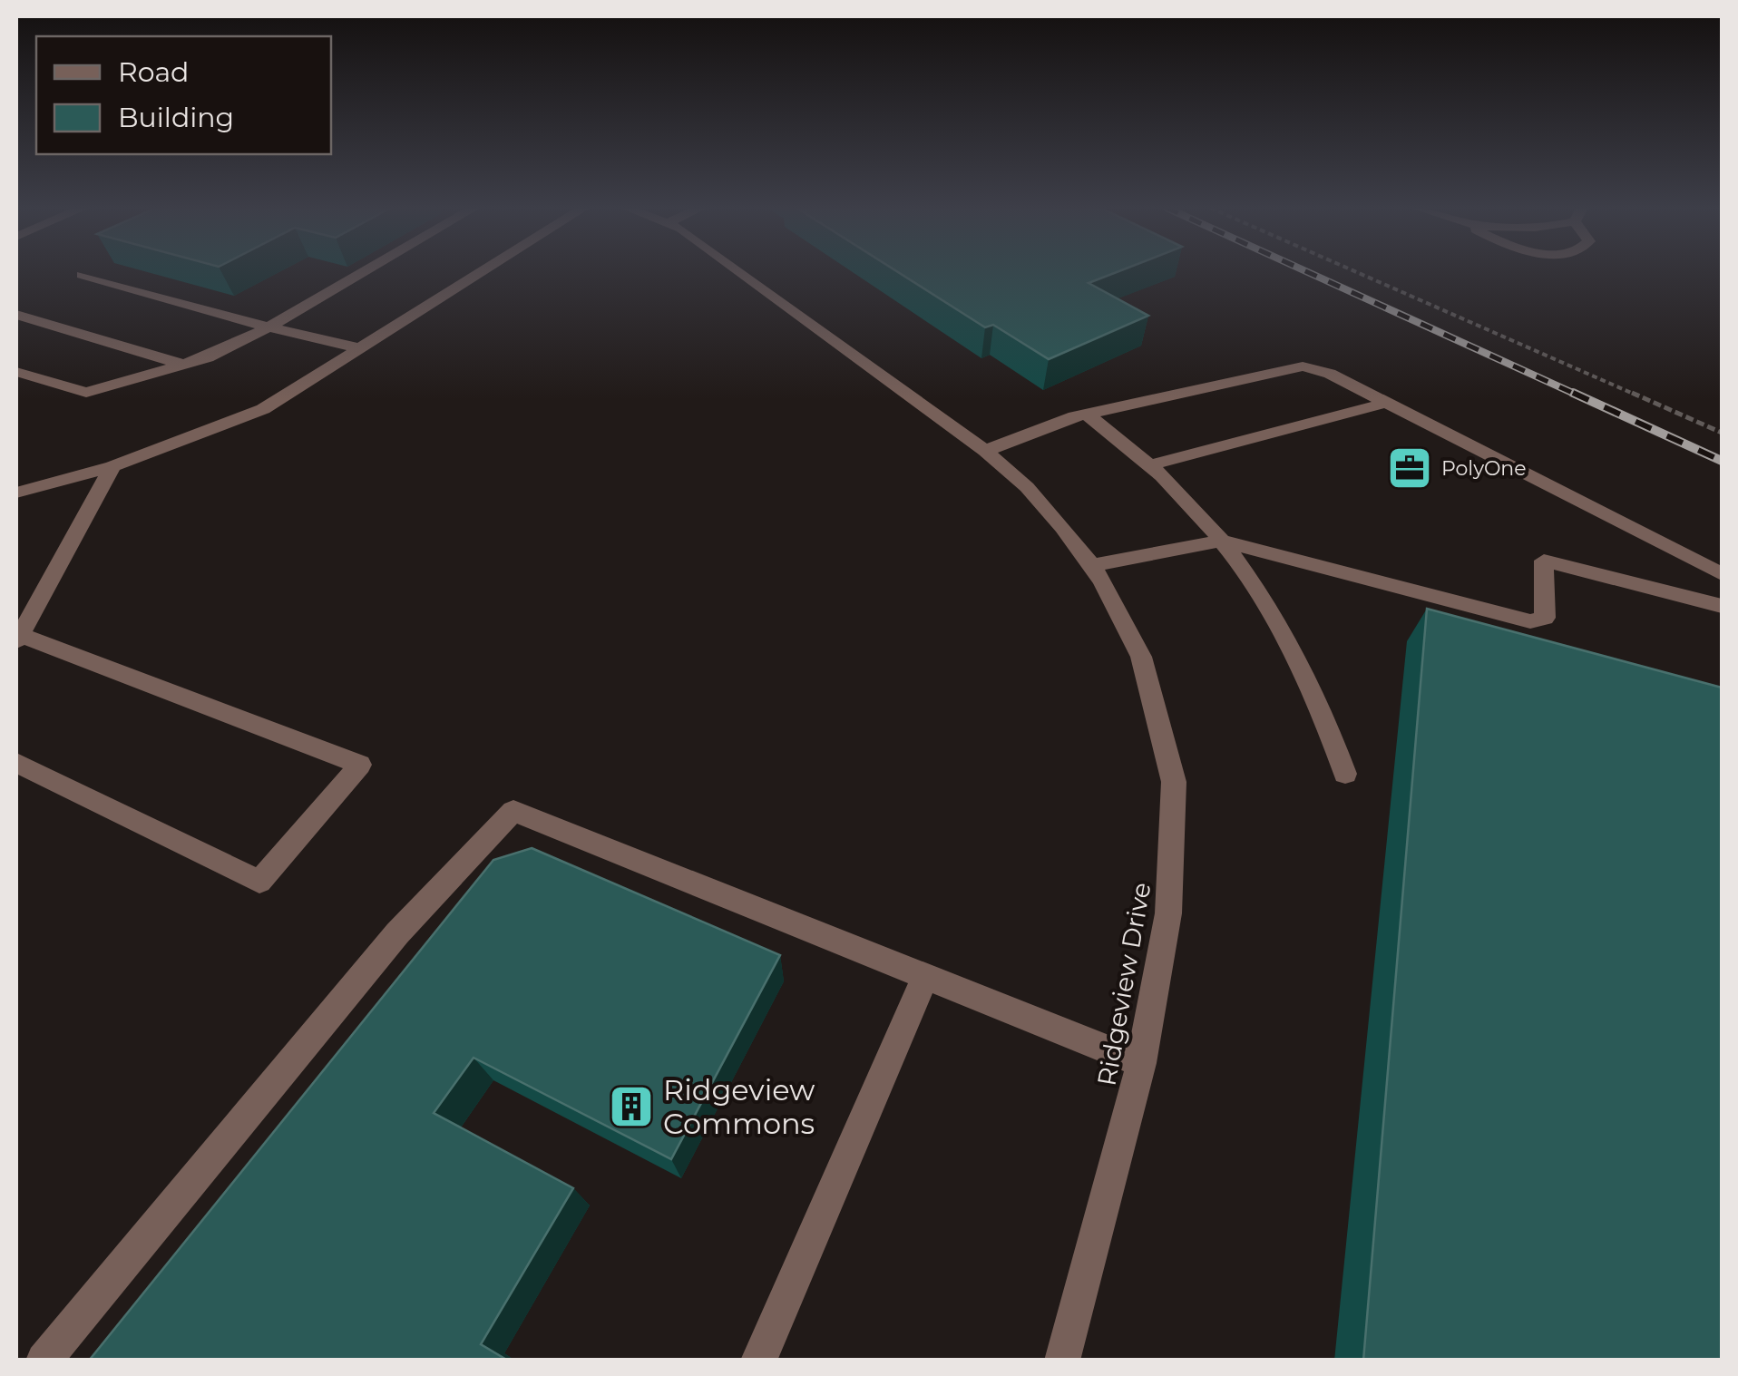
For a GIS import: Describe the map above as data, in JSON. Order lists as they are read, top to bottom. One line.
{"streets":{"street":["Ridgeview Drive"]},"places":{"office":["PolyOne"],"building":["Ridgeview Commons"]},"legend":["Road","Building"]}
